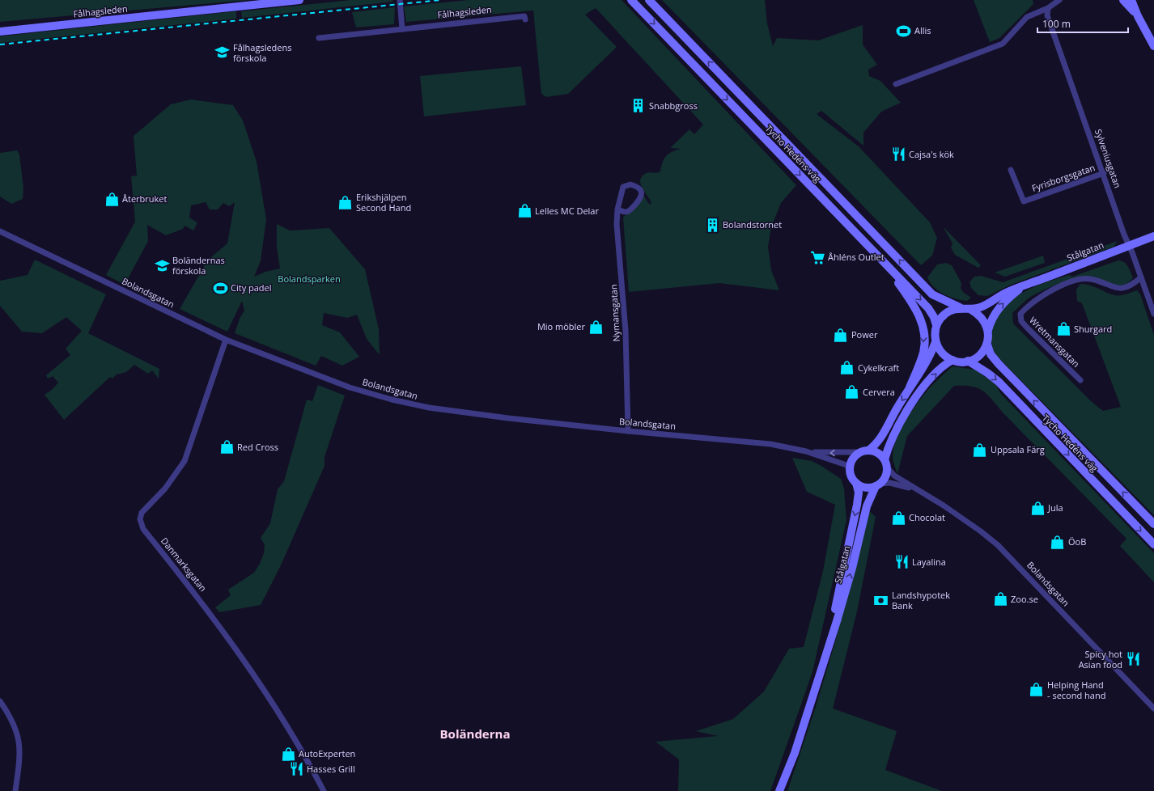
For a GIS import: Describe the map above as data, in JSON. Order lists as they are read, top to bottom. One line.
{"streets":{"main road":["Fålhagsleden","Tycho Hedéns väg","Stålgatan"],"street":["Sylveniusgatan","Fyrisborgsgatan","Bolandsgatan","Nymansgatan","Wretmansgatan","Danmarksgatan"]},"crossings":[["Tycho Hedéns väg","Stålgatan"],["Sylveniusgatan","Fyrisborgsgatan"],["Sylveniusgatan","Stålgatan"],["Sylveniusgatan","Wretmansgatan"],["Stålgatan","Bolandsgatan"],["Bolandsgatan","Nymansgatan"],["Bolandsgatan","Danmarksgatan"]],"districts":["Boländerna"],"parks":["Bolandsparken"],"places":{"sports":["Allis","City padel"],"school or university":["Fålhagsledens förskola","Boländernas förskola"],"building":["Snabbgross","Bolandstornet"],"restaurant":["Cajsa's kök","Layalina","Spicy hot Asian food","Hasses Grill"],"shop":["Återbruket","Erikshjälpen Second Hand","Lelles MC Delar","Mio möbler","Shurgard","Power","Cykelkraft","Cervera","Red Cross","Uppsala Färg","Jula","Chocolat","ÖoB","Zoo.se","Helping Hand - second hand","AutoExperten"],"supermarket":["Åhléns Outlet"],"bank":["Landshypotek Bank"]},"scale_bar":"100 m"}
